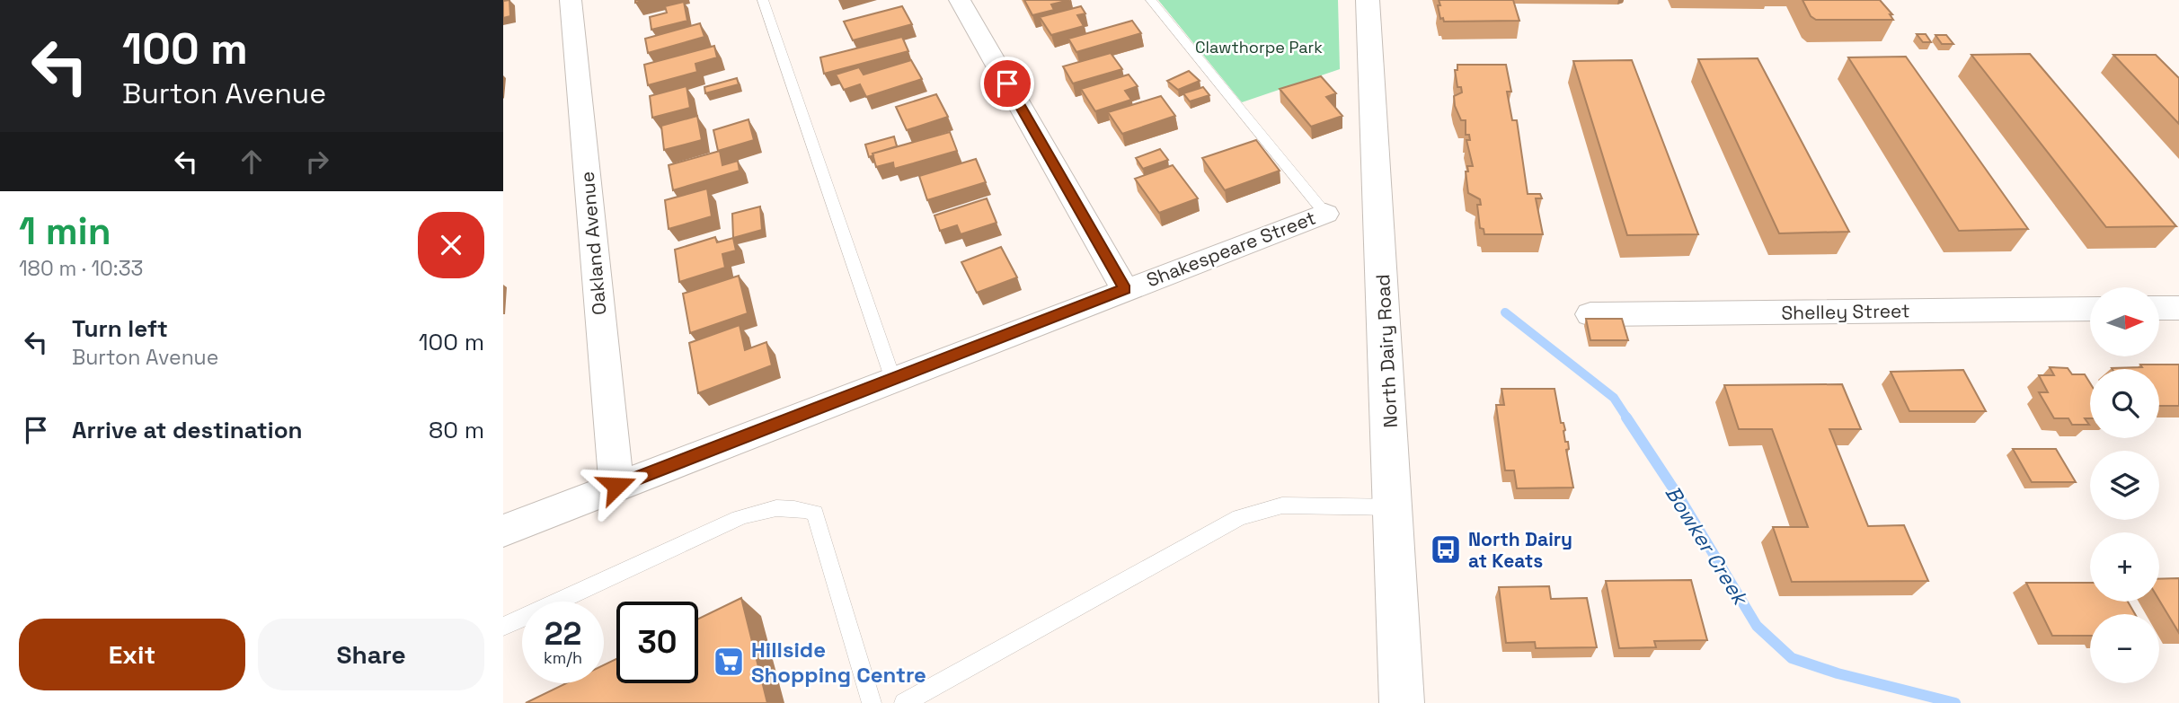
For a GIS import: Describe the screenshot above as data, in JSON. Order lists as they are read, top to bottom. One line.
{"streets":{"street":["Oakland Avenue","Shakespeare Street","Shelley Street","North Dairy Road"]},"crossings":[["Oakland Avenue","Shakespeare Street"]],"water":["Bowker Creek"],"parks":["Clawthorpe Park"],"places":{"bus stop":["North Dairy at Keats"],"supermarket":["Hillside Shopping Centre"]},"north":"right","page":{"turn":["100 m","Burton Avenue"],"heading":["1 min","180 m · 10:33"],"map_buttons":["+","−"],"list":[{"name":"Turn left","note":"Burton Avenue","value":"100 m"},{"name":"Arrive at destination","value":"80 m"}],"speed":"22 km/h","limit":"30","buttons":["Exit","Share"]}}
